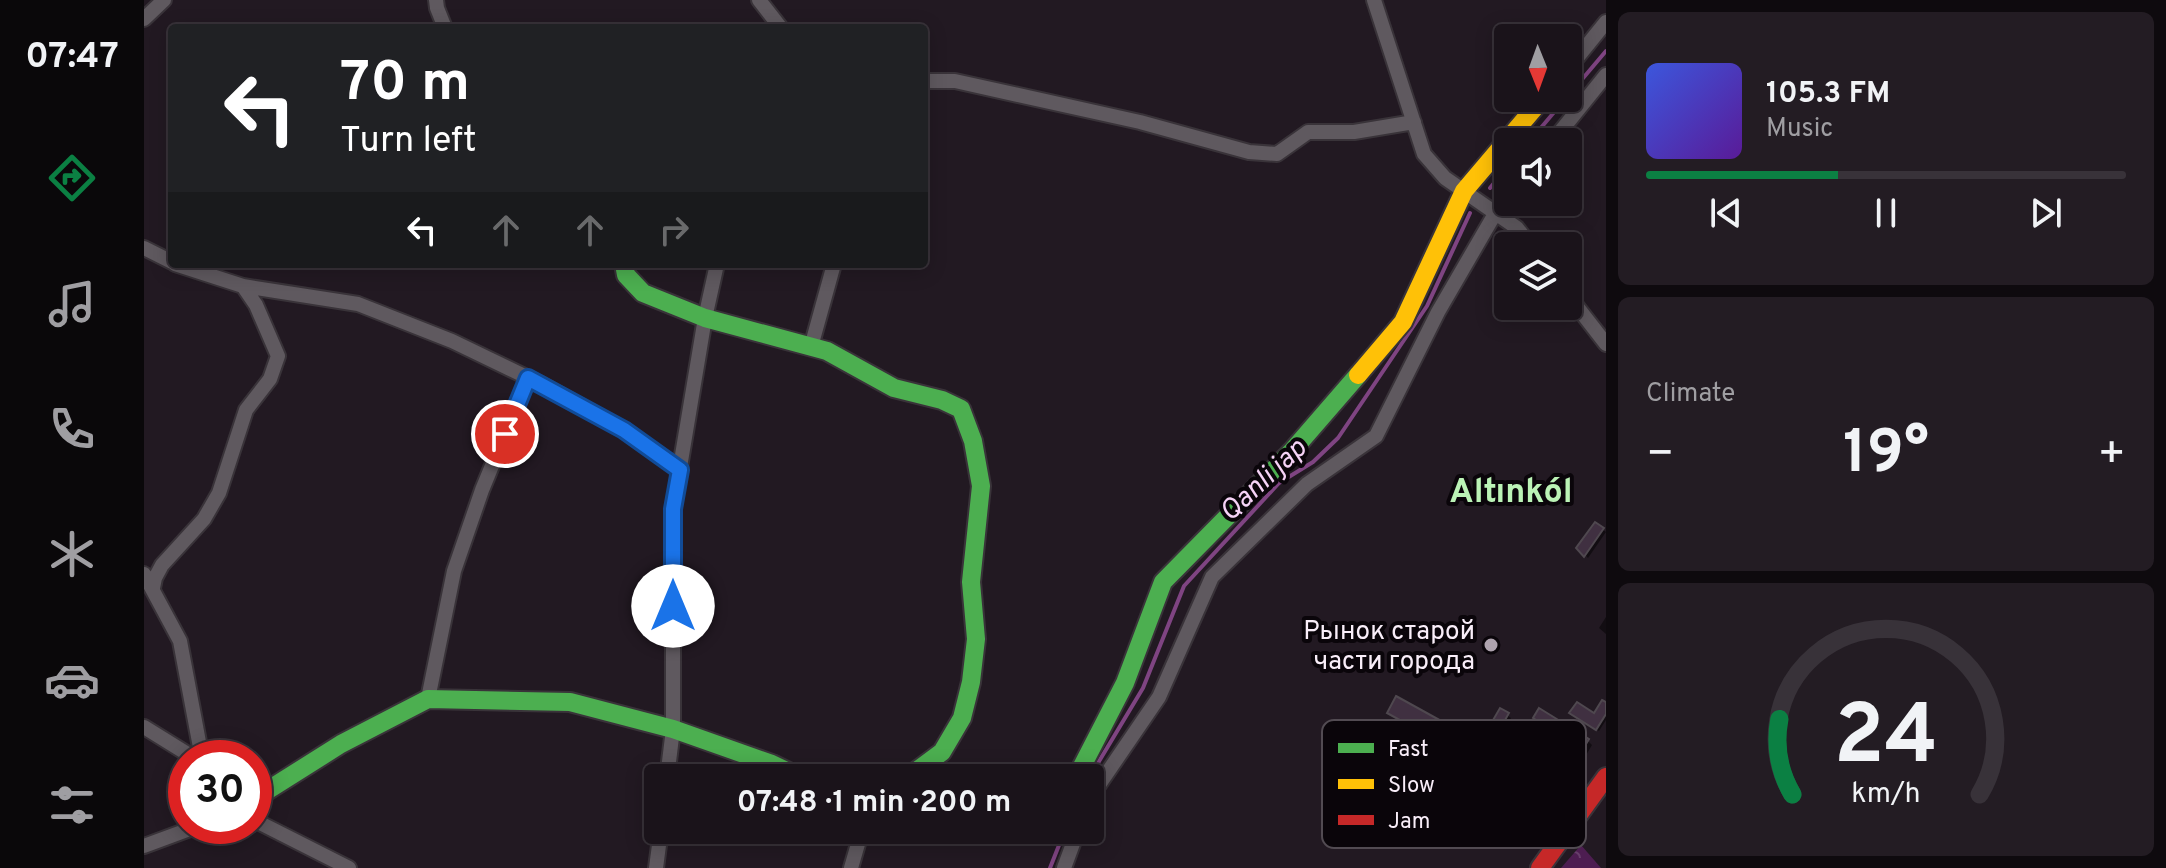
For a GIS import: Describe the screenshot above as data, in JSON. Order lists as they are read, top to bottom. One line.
{"districts":["Altınkól"],"water":["Qanli jap"],"places":["Рынок старой части города"],"legend":["Fast","Slow","Jam"],"north":"bottom","page":{"tabs":"07:47","turn":["70 m","Turn left"],"song":["105.3 FM","Music"],"tile":"Climate","heat":["−","19°","+"],"limit":"30","trip":"07:48 · 1 min · 200 m","gauge":["24","km/h"]}}
